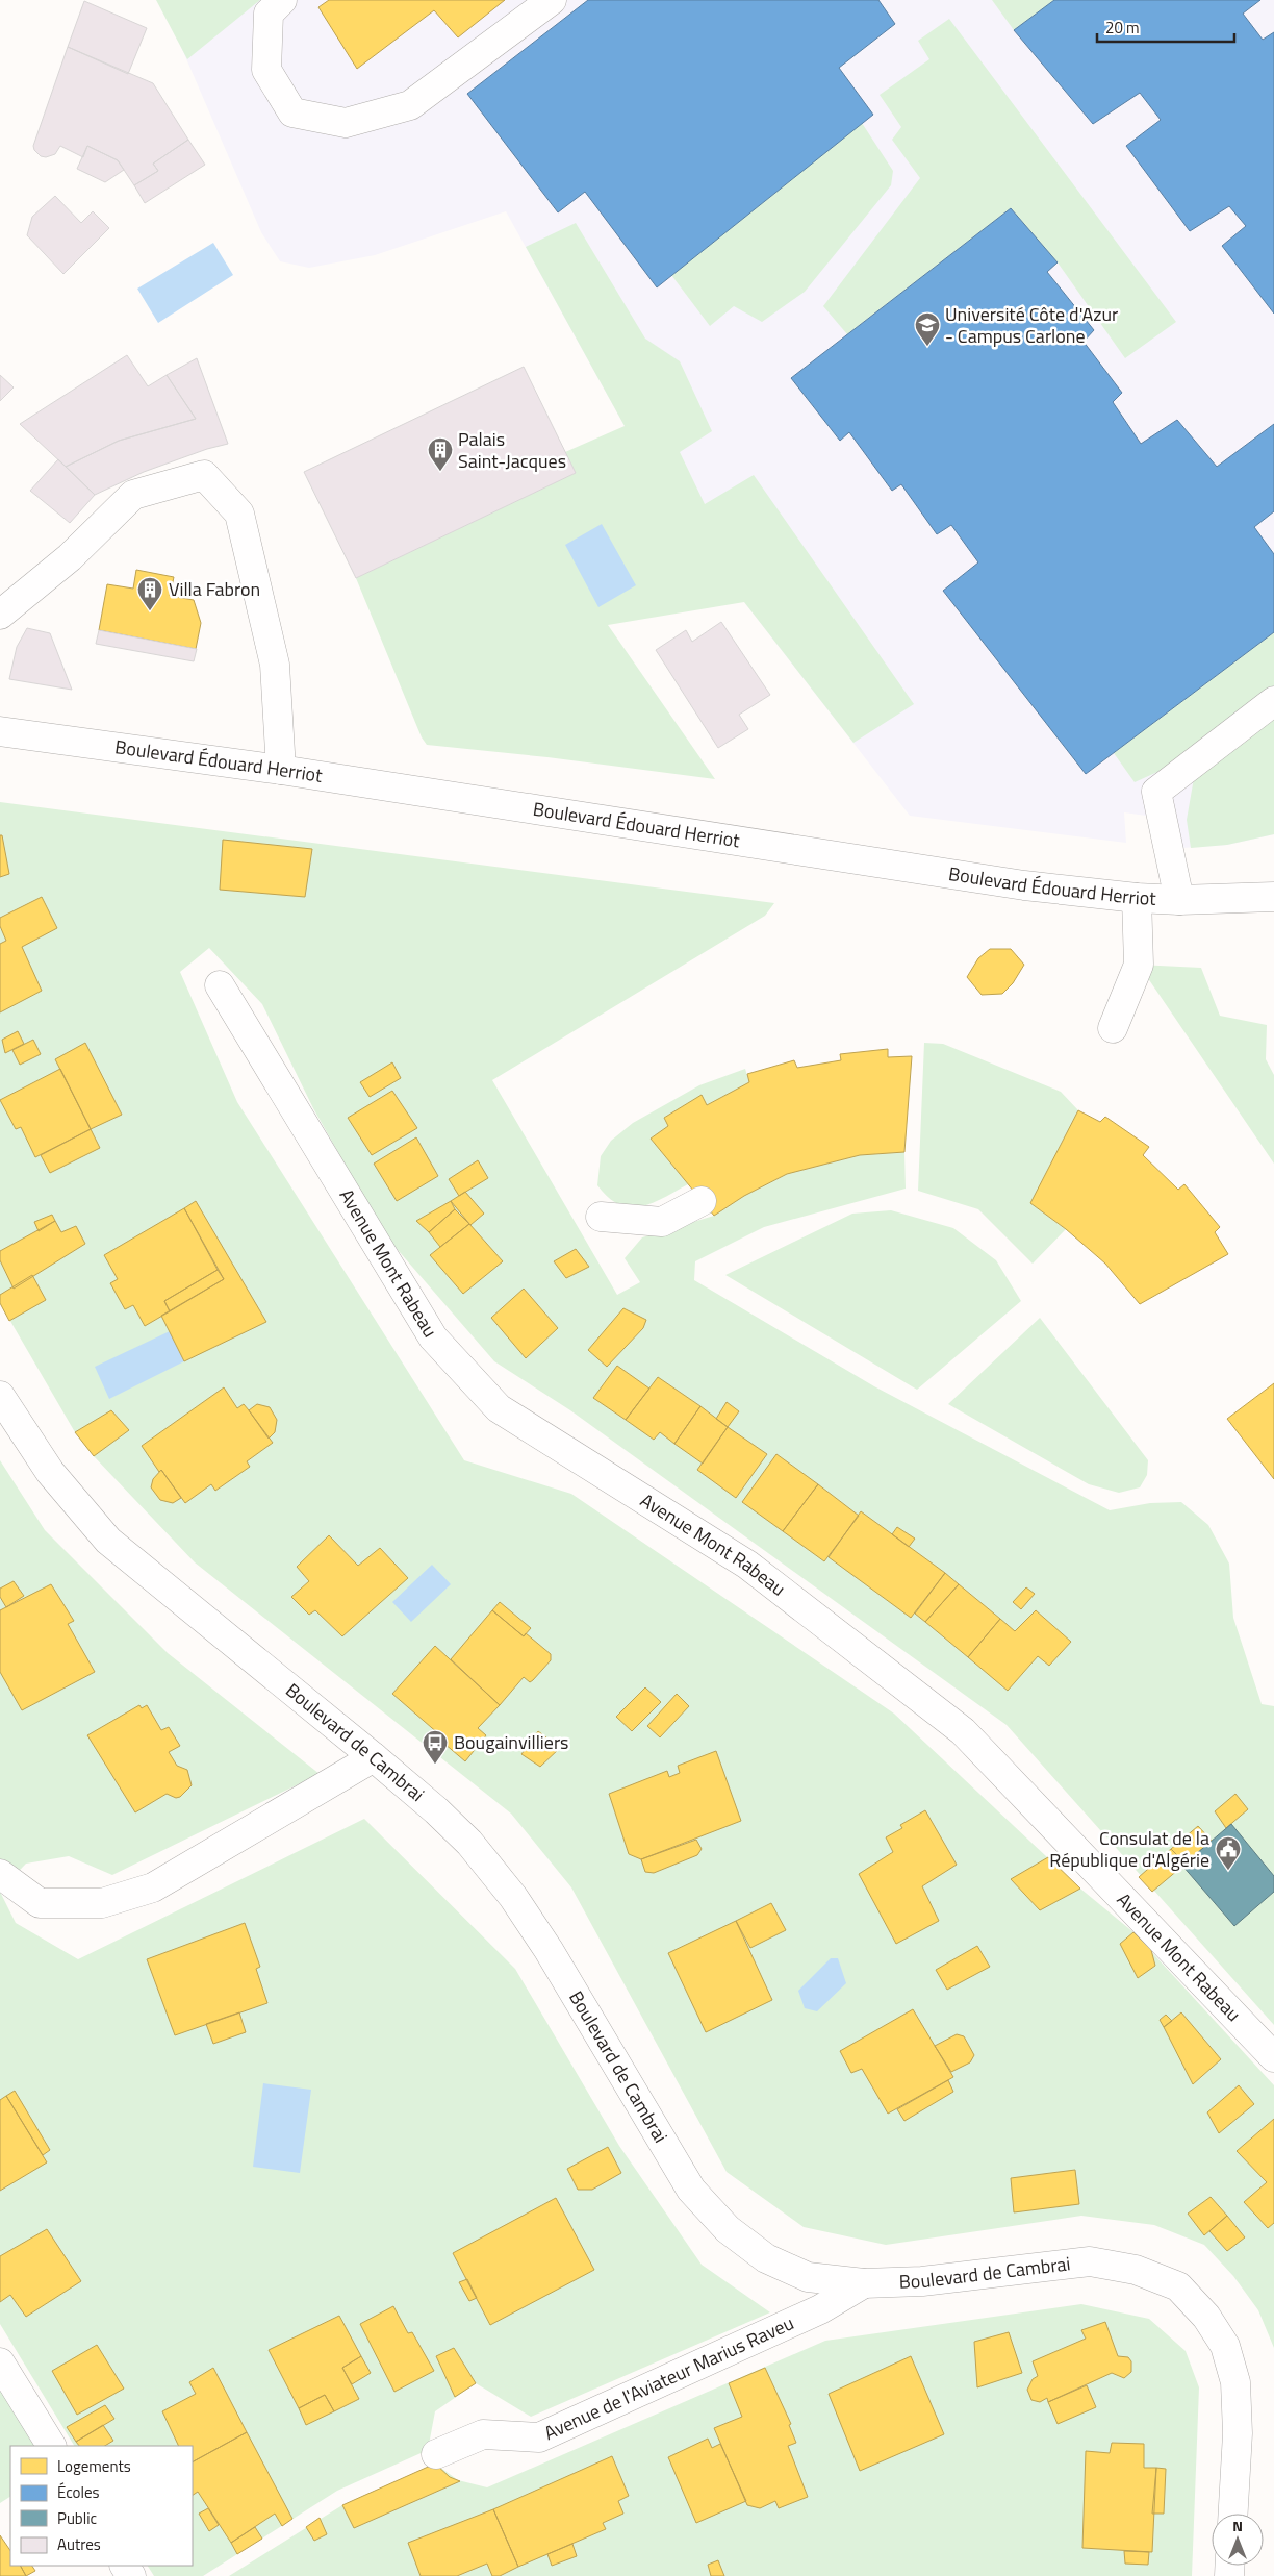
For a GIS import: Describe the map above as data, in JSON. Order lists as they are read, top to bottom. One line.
{"streets":{"street":["Boulevard Édouard Herriot","Avenue Mont Rabeau","Boulevard de Cambrai","Avenue de l'Aviateur Marius Raveu"]},"crossings":[["Boulevard de Cambrai","Avenue de l'Aviateur Marius Raveu"]],"places":{"school or university":["Université Côte d'Azur - Campus Carlone"],"building":["Palais Saint-Jacques","Villa Fabron"],"bus stop":["Bougainvilliers"],"public building":["Consulat de la République d'Algérie"]},"legend":["Logements","Écoles","Public","Autres"],"scale_bar":"20 m","north":"top"}
